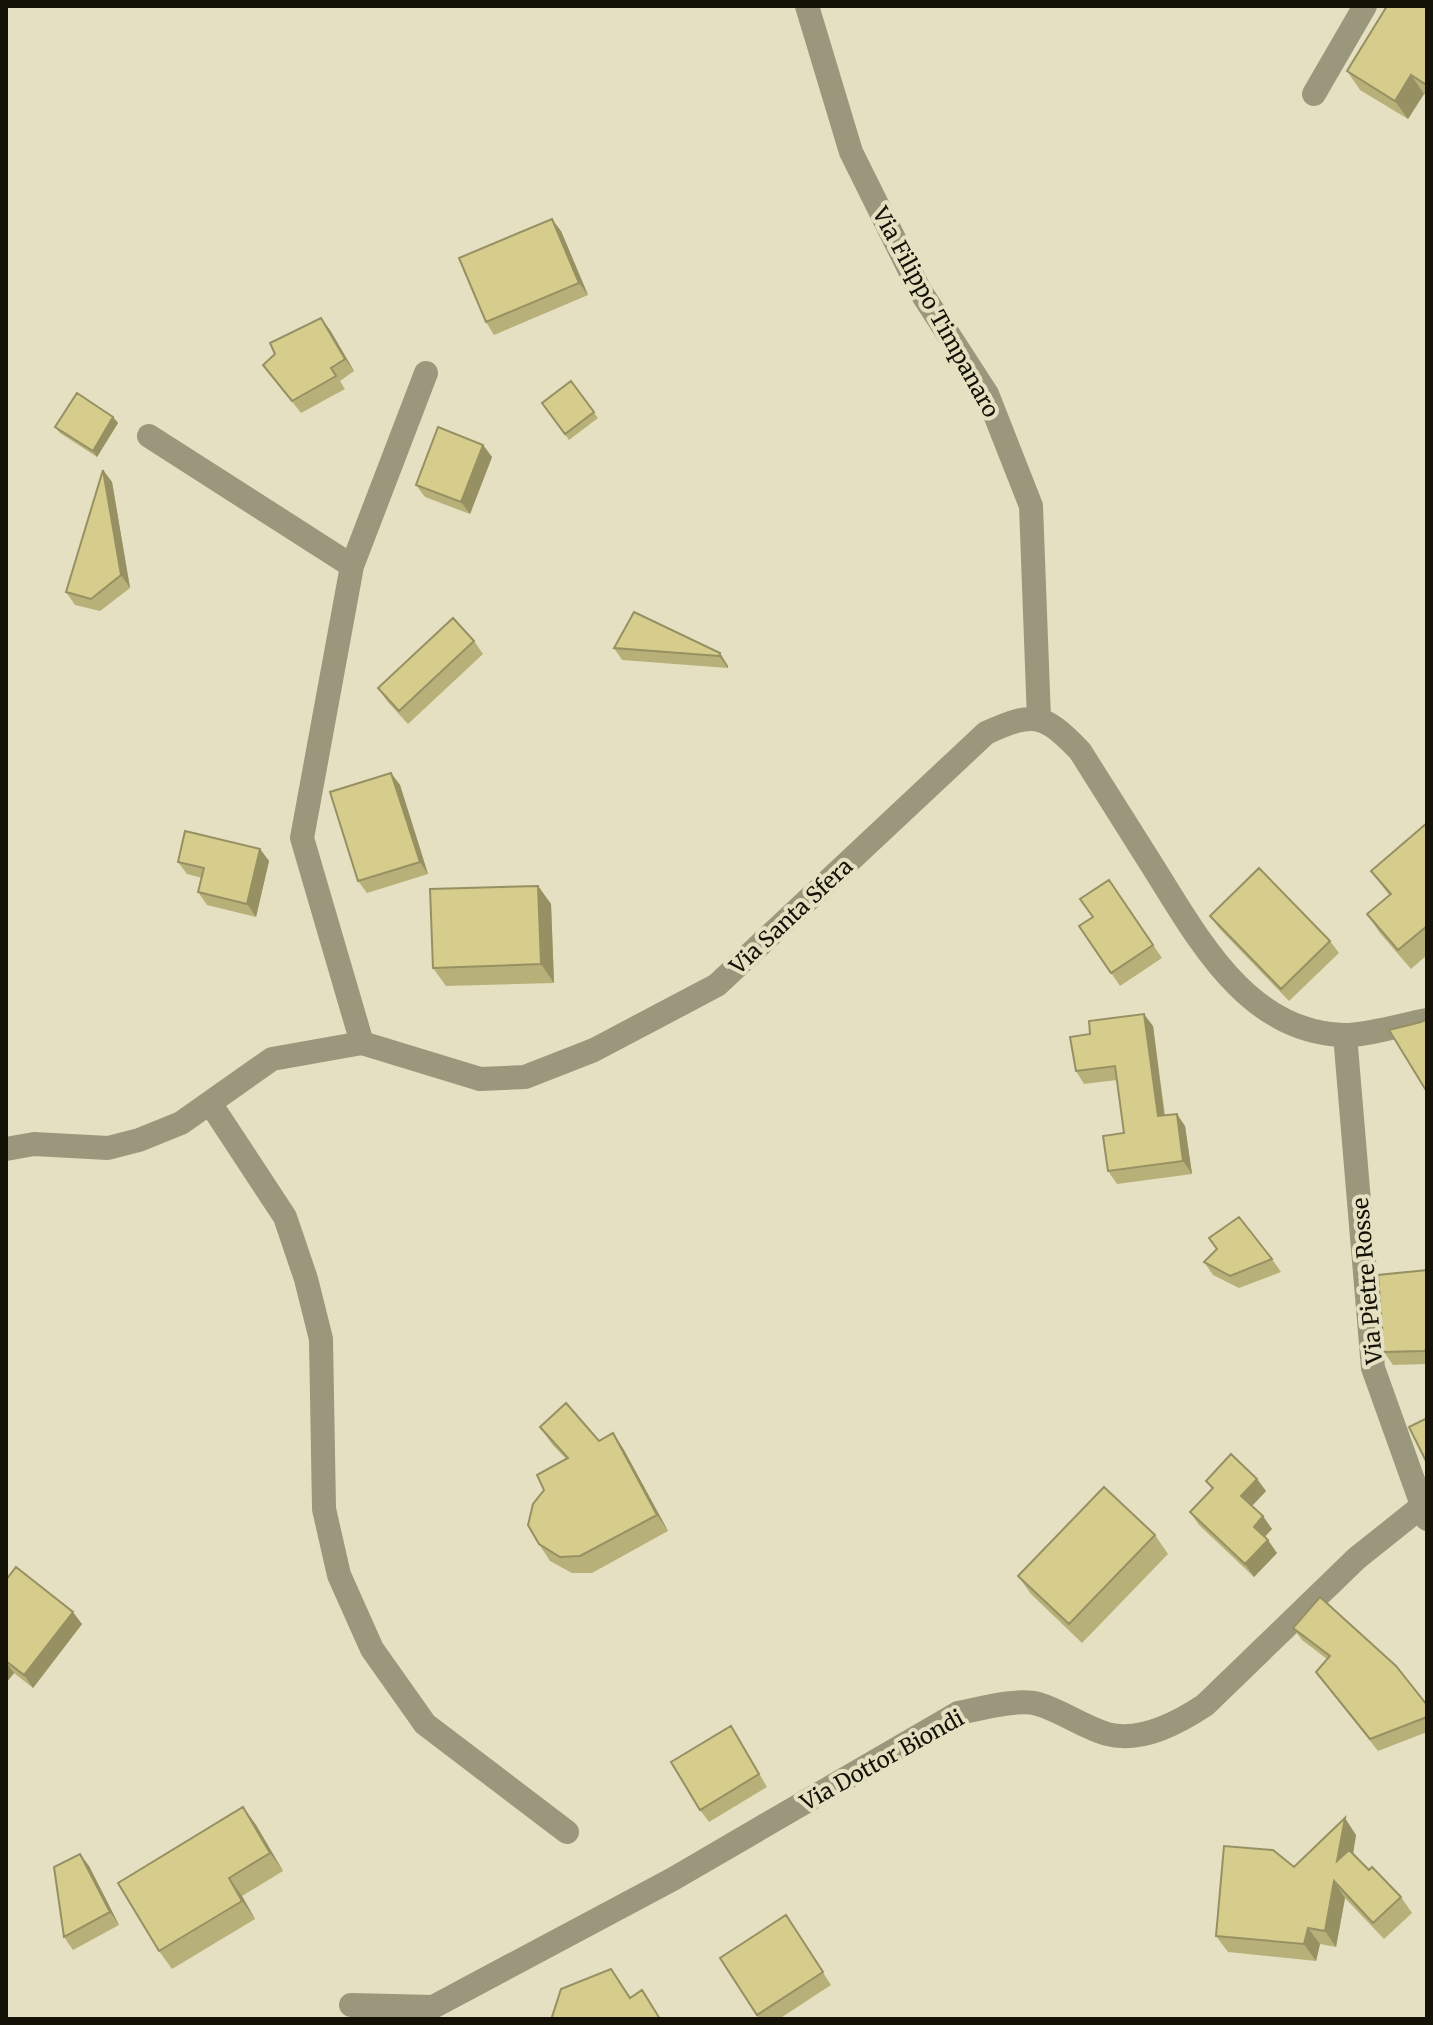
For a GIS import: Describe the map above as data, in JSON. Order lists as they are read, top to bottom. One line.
{"streets":{"street":["Via Filippo Timpanaro","Via Santa Sfera","Via Pietre Rosse","Via Dottor Biondi"]},"crossings":[["Via Filippo Timpanaro","Via Santa Sfera"],["Via Pietre Rosse","Via Dottor Biondi"]]}
